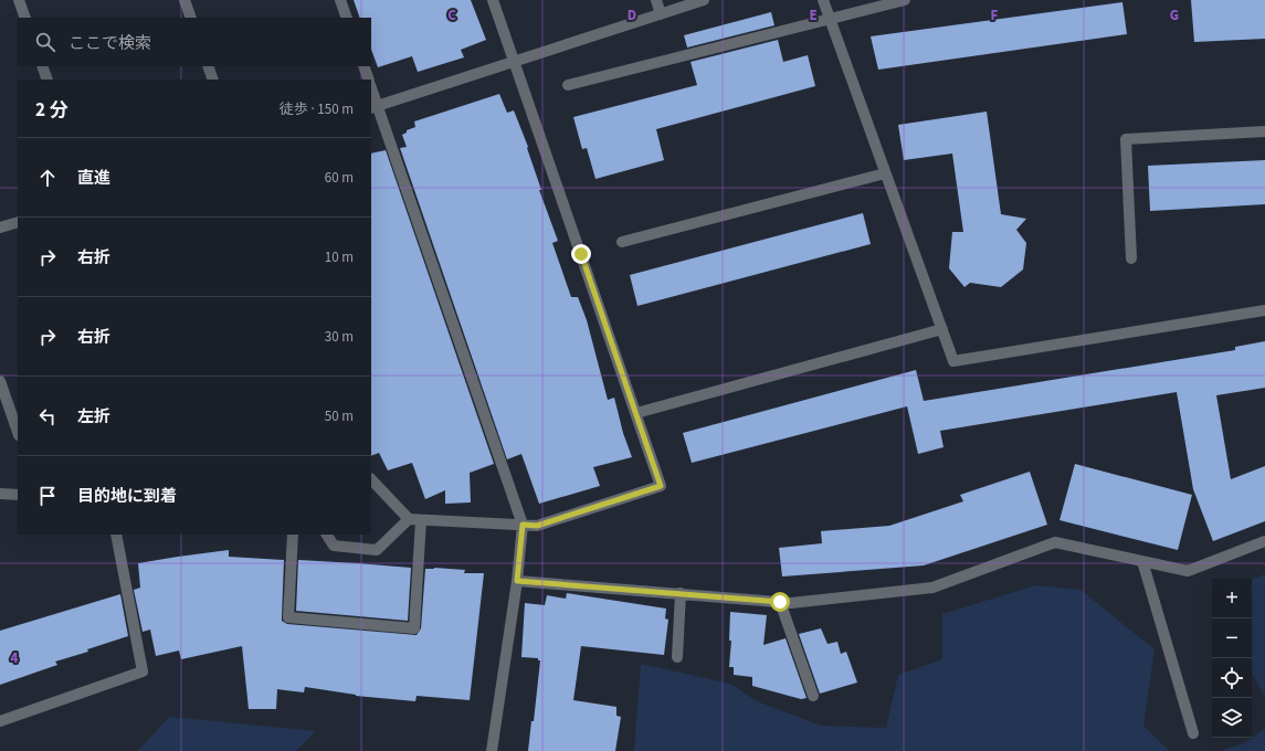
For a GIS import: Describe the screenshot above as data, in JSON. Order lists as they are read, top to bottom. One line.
{"page":{"search":"ここで検索","heading":["2 分","徒歩 · 150 m"],"list":[["直進","60 m"],["右折","10 m"],["右折","30 m"],["左折","50 m"],"目的地に到着"],"map_buttons":["+","−"]},"grid":{"columns":["C","D","E","F","G"],"rows":["4"]}}
